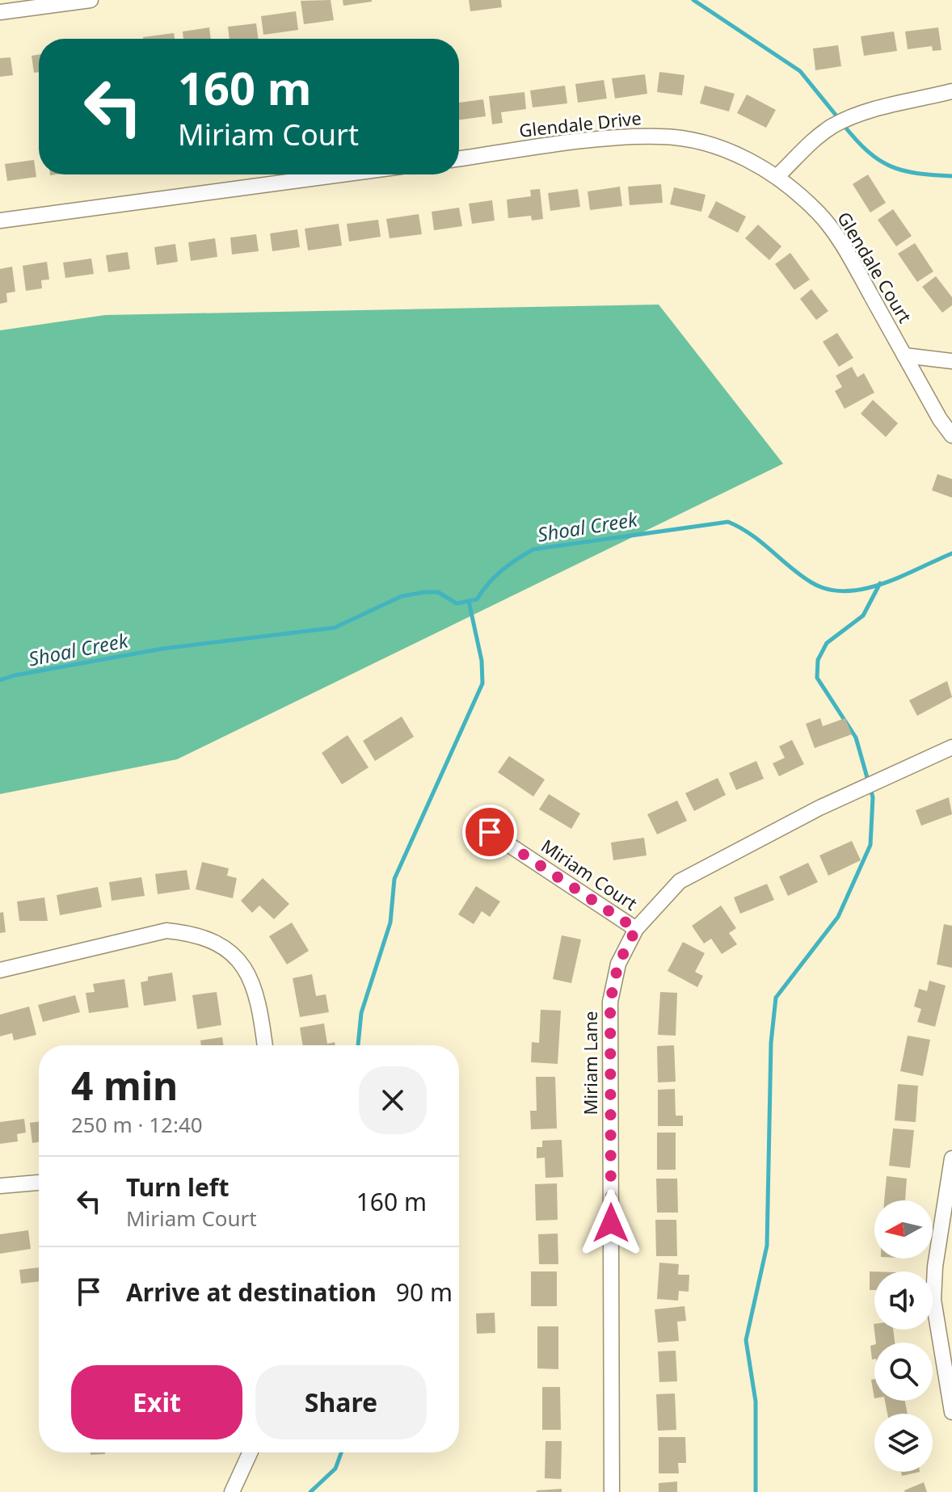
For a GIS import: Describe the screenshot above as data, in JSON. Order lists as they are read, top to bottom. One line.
{"streets":{"street":["Glendale Drive","Glendale Court","Miriam Court","Miriam Lane"]},"crossings":[["Glendale Drive","Glendale Court"],["Miriam Court","Miriam Lane"]],"water":["Shoal Creek"],"north":"left","page":{"turn":["160 m","Miriam Court"],"heading":["4 min","250 m · 12:40"],"list":[{"name":"Turn left","note":"Miriam Court","value":"160 m"},{"name":"Arrive at destination","value":"90 m"}],"buttons":["Exit","Share"]}}
